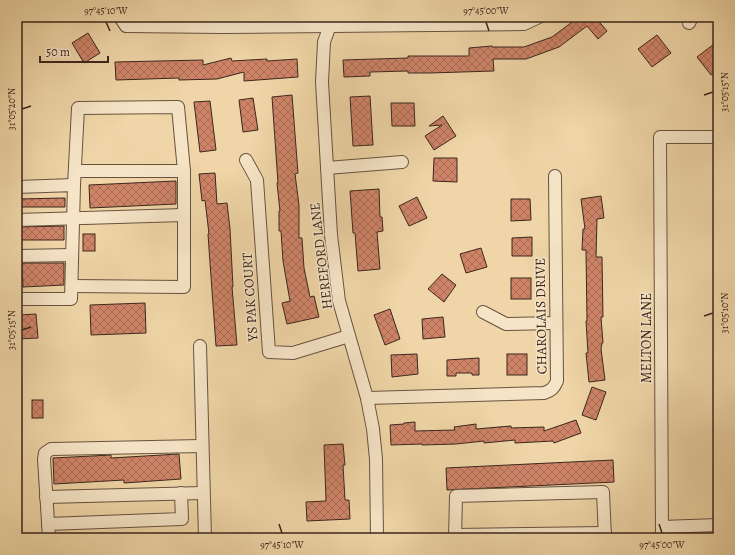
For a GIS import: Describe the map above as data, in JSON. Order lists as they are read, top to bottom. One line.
{"streets":{"street":["HEREFORD LANE","YS PAK COURT","CHAROLAIS DRIVE","MELTON LANE"]},"crossings":[["HEREFORD LANE","YS PAK COURT"],["HEREFORD LANE","CHAROLAIS DRIVE"]],"scale_bar":"50 m","coordinates":["97°45'10\"W","97°45'00\"W","31°05'15\"N","31°05'20\"N","31°05'10\"N"]}
